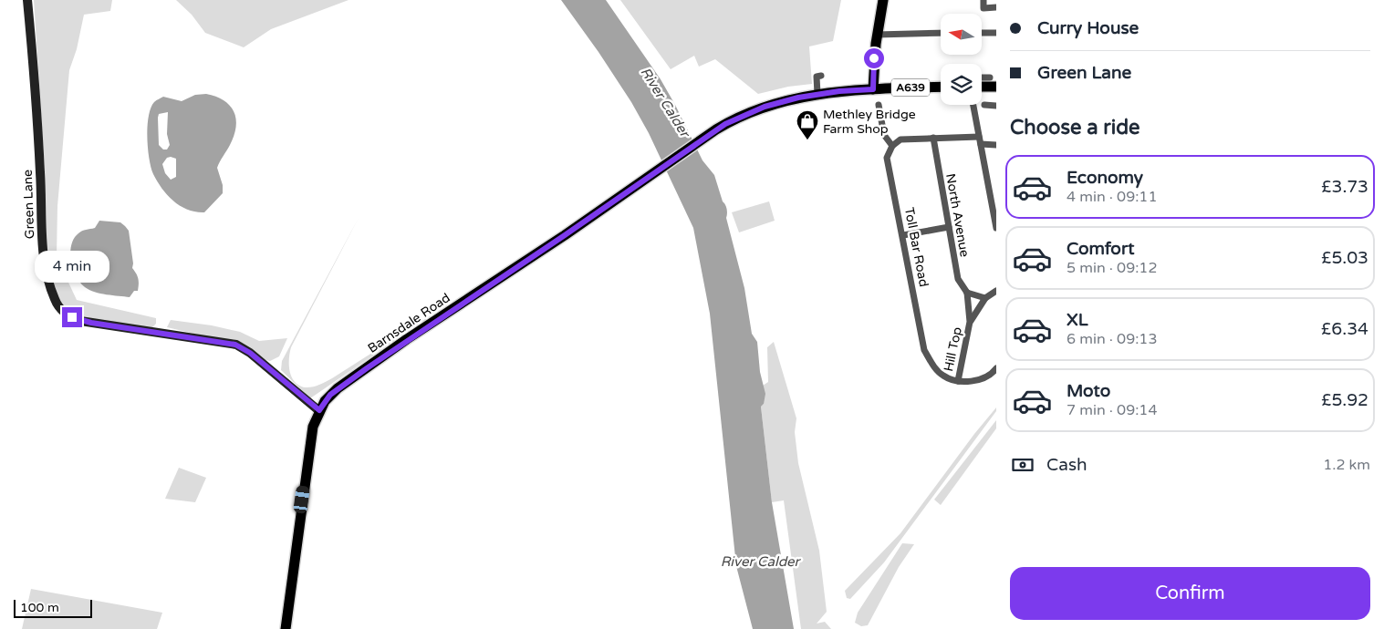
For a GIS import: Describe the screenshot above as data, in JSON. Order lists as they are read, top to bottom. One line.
{"streets":{"main road":["A639","Barnsdale Road"],"street":["Green Lane","North Avenue","Toll Bar Road","Hill Top"]},"crossings":[["A639","Barnsdale Road"],["Green Lane","Barnsdale Road"],["North Avenue","Hill Top"],["Toll Bar Road","Hill Top"]],"water":["River Calder"],"places":{"shop":["Methley Bridge Farm Shop"]},"scale_bar":"100 m","north":"left","page":{"banner":["Curry House","Green Lane"],"heading":"Choose a ride","list":[{"name":"Economy","note":"4 min · 09:11","value":"£3.73"},{"name":"Comfort","note":"5 min · 09:12","value":"£5.03"},{"name":"XL","note":"6 min · 09:13","value":"£6.34"},{"name":"Moto","note":"7 min · 09:14","value":"£5.92"}],"bubble":"4 min","pay":["Cash","1.2 km"],"buttons":"Confirm","scale":"100 m"}}
